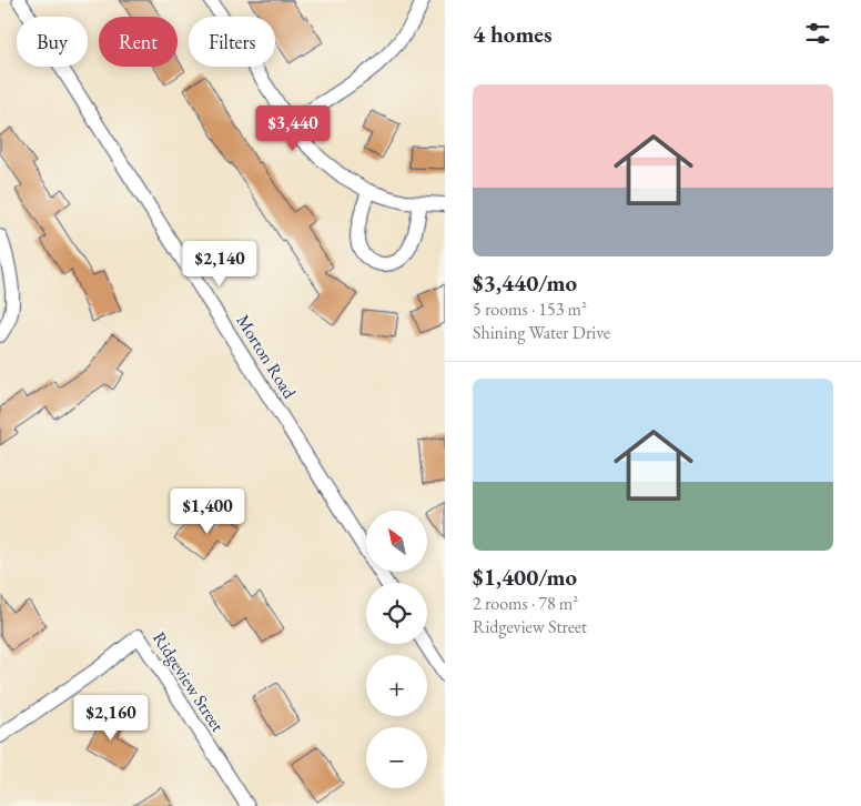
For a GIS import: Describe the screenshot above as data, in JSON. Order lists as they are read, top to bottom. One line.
{"streets":{"street":["Morton Road","Ridgeview Street"]},"north":"top left","page":{"heading":"4 homes","chip":["Buy","Rent","Filters"],"list":[{"name":"$3,440/mo","note":"5 rooms · 153 m² · Shining Water Drive"},{"name":"$1,400/mo","note":"2 rooms · 78 m² · Ridgeview Street"}],"price":["$3,440","$2,140","$1,400","$2,160"],"map_buttons":["+","−"]}}
